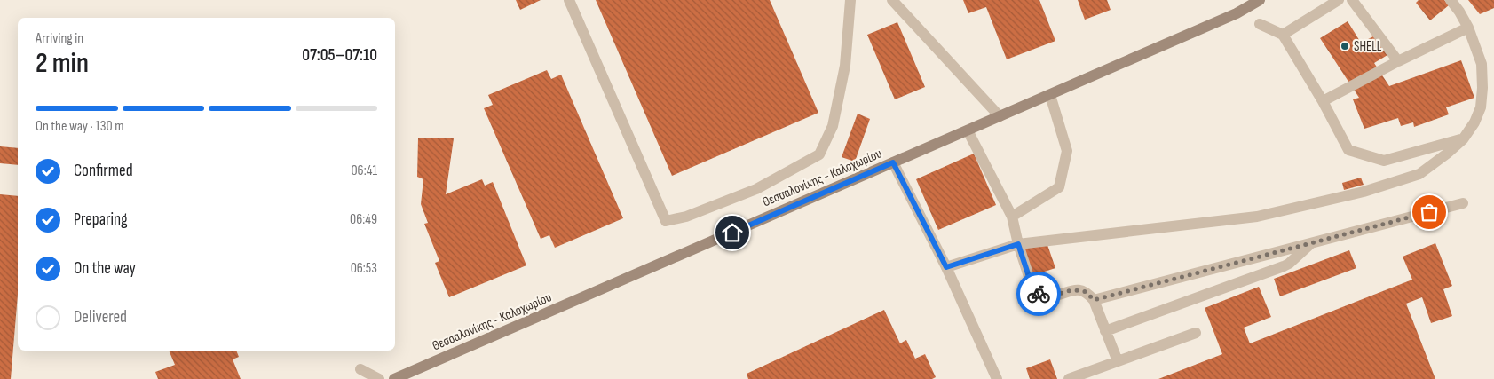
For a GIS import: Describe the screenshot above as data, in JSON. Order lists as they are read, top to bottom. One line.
{"streets":{"main road":["Θεσσαλονίκης - Καλοχωρίου"]},"places":["SHELL"],"page":{"heading":["2 min","Arriving in","07:05–07:10"],"bar":"On the way · 130 m","list":[["Confirmed","06:41"],["Preparing","06:49"],["On the way","06:53"],"Delivered"]}}
